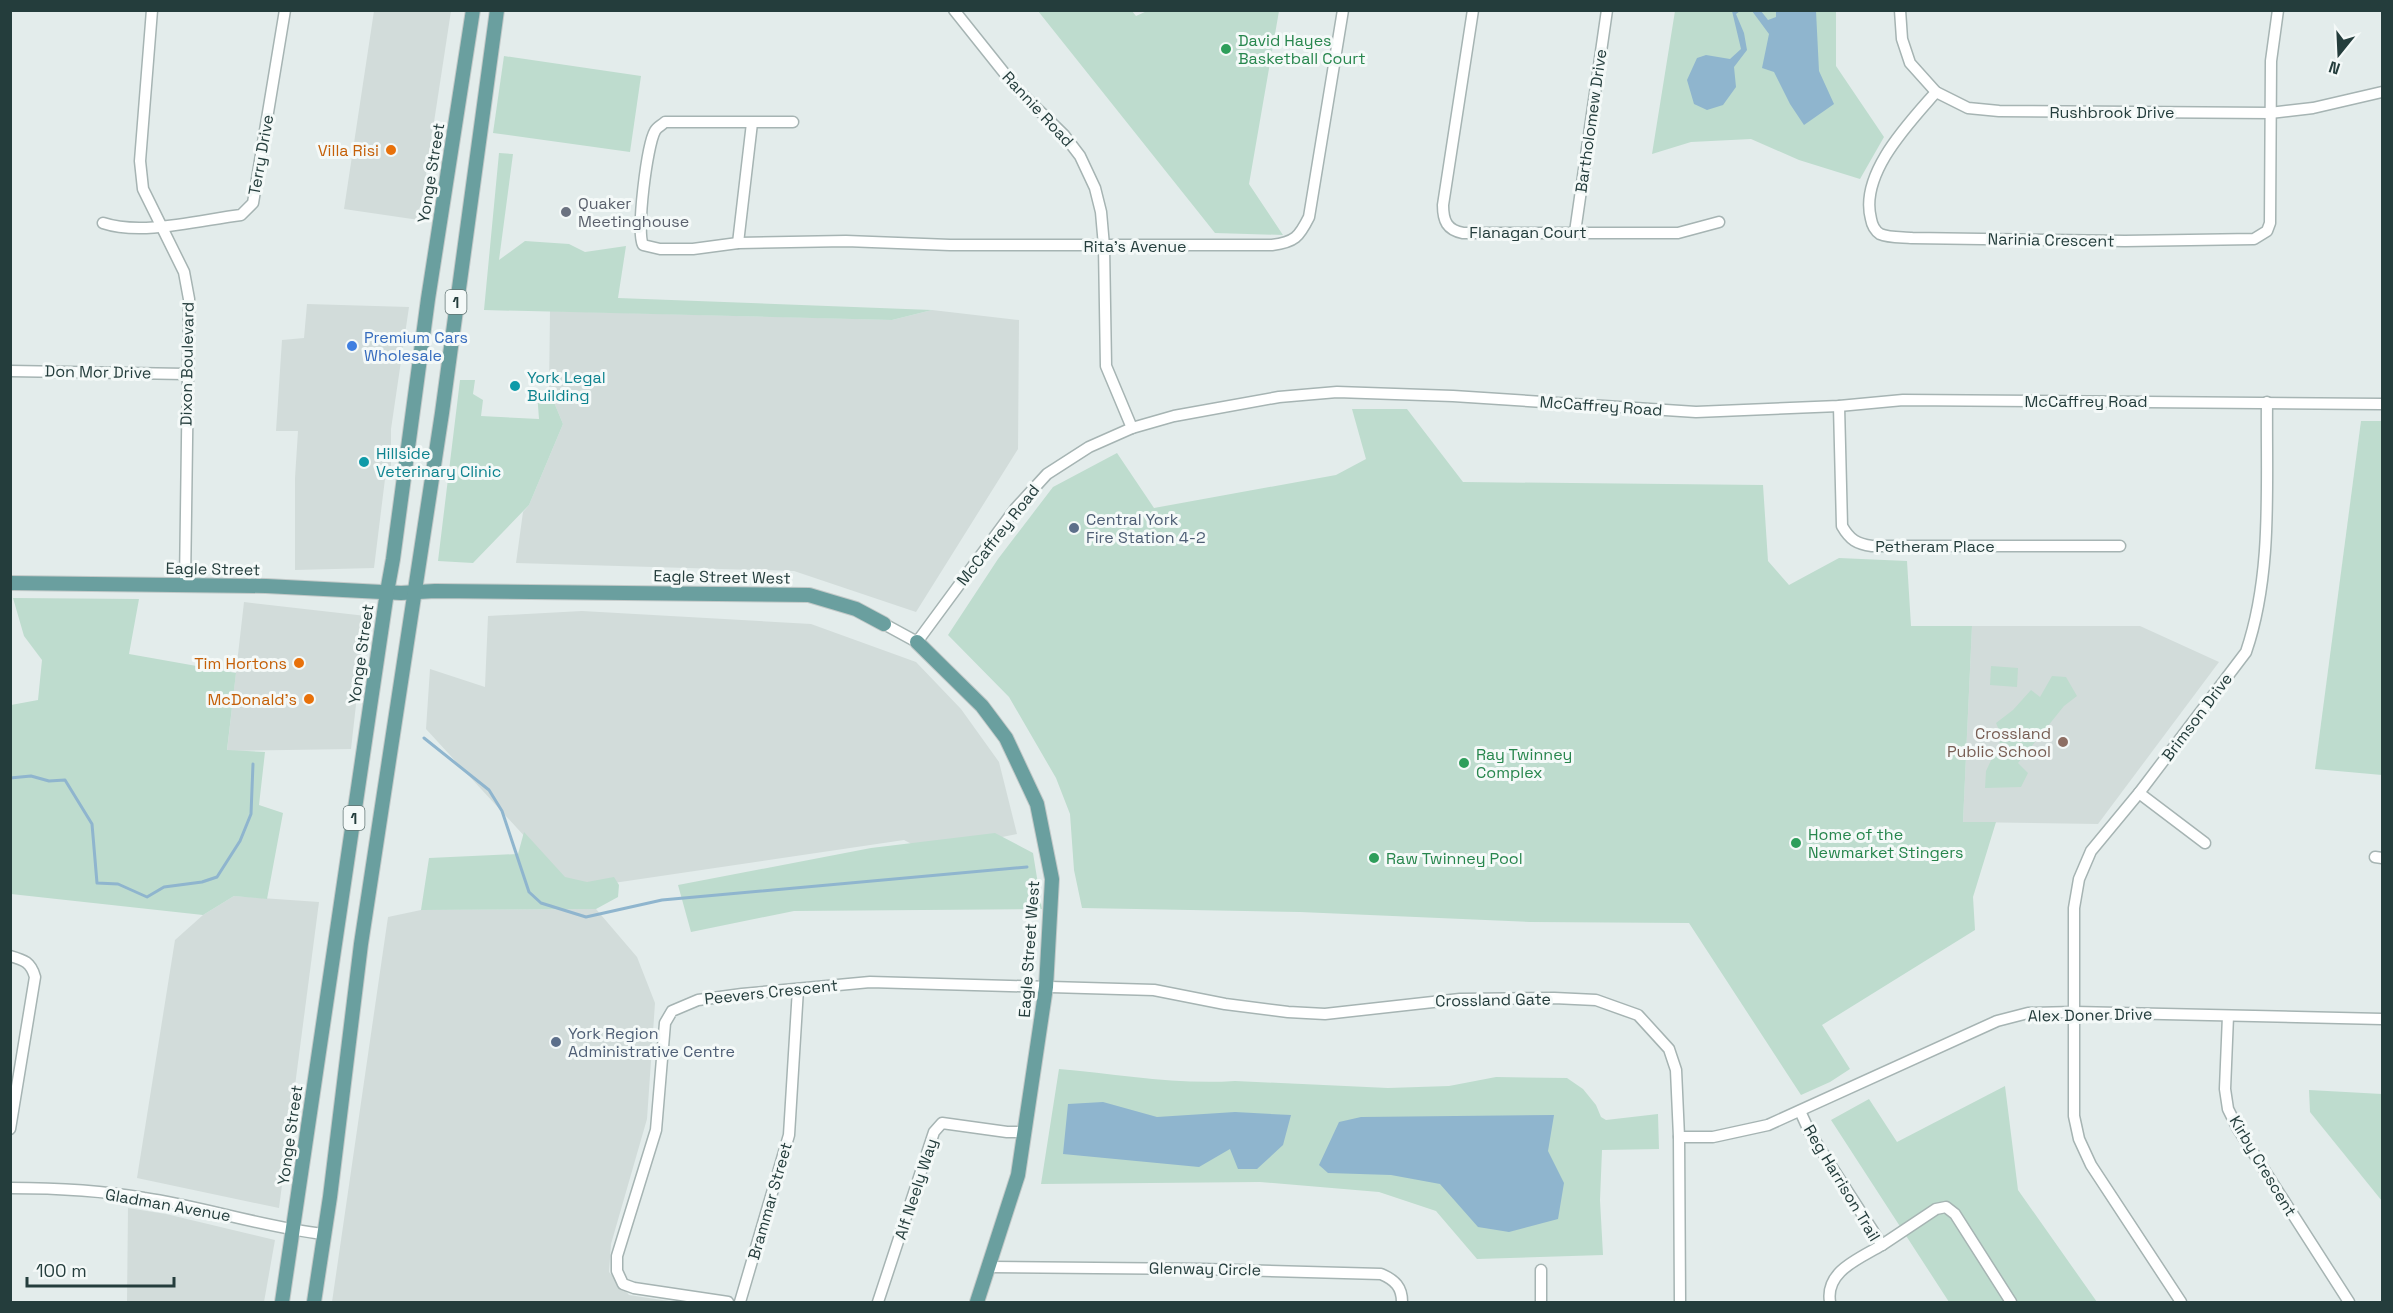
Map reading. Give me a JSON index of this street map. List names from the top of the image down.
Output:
{
  "streets": {
    "main road": [
      "Yonge Street",
      "1",
      "Eagle Street",
      "Eagle Street West"
    ],
    "street": [
      "Rannie Road",
      "Rushbrook Drive",
      "Bartholomew Drive",
      "Terry Drive",
      "Flanagan Court",
      "Narinia Crescent",
      "Rita's Avenue",
      "Dixon Boulevard",
      "Don Mor Drive",
      "McCaffrey Road",
      "Petheram Place",
      "Brimson Drive",
      "Peevers Crescent",
      "Crossland Gate",
      "Alex Doner Drive",
      "Kirby Crescent",
      "Reg Harrison Trail",
      "Alf Neely Way",
      "Brammar Street",
      "Gladman Avenue",
      "Glenway Circle"
    ]
  },
  "crossings": [
    ["Rannie Road", "Rita's Avenue"],
    ["Rannie Road", "McCaffrey Road"],
    ["Rushbrook Drive", "Narinia Crescent"],
    ["Bartholomew Drive", "Flanagan Court"],
    ["Terry Drive", "Dixon Boulevard"],
    ["Yonge Street", "Eagle Street"],
    ["Yonge Street", "Gladman Avenue"],
    ["1", "Eagle Street"],
    ["1", "Eagle Street West"],
    ["1", "Gladman Avenue"],
    ["Dixon Boulevard", "Don Mor Drive"],
    ["Dixon Boulevard", "Eagle Street"],
    ["McCaffrey Road", "Petheram Place"],
    ["McCaffrey Road", "Eagle Street West"],
    ["McCaffrey Road", "Brimson Drive"],
    ["Eagle Street", "Eagle Street West"],
    ["Eagle Street West", "Peevers Crescent"],
    ["Eagle Street West", "Crossland Gate"],
    ["Eagle Street West", "Alf Neely Way"],
    ["Eagle Street West", "Glenway Circle"],
    ["Brimson Drive", "Alex Doner Drive"],
    ["Peevers Crescent", "Crossland Gate"],
    ["Peevers Crescent", "Brammar Street"],
    ["Crossland Gate", "Alex Doner Drive"],
    ["Alex Doner Drive", "Kirby Crescent"],
    ["Alex Doner Drive", "Reg Harrison Trail"]
  ],
  "places": [
    "David Hayes Basketball Court",
    "Villa Risi",
    "Quaker Meetinghouse",
    "Premium Cars Wholesale",
    "York Legal Building",
    "Hillside Veterinary Clinic",
    "Central York Fire Station 4-2",
    "Tim Hortons",
    "McDonald's",
    "Crossland Public School",
    "Ray Twinney Complex",
    "Home of the Newmarket Stingers",
    "Raw Twinney Pool",
    "York Region Administrative Centre"
  ],
  "scale_bar": "100 m",
  "north": "bottom"
}
